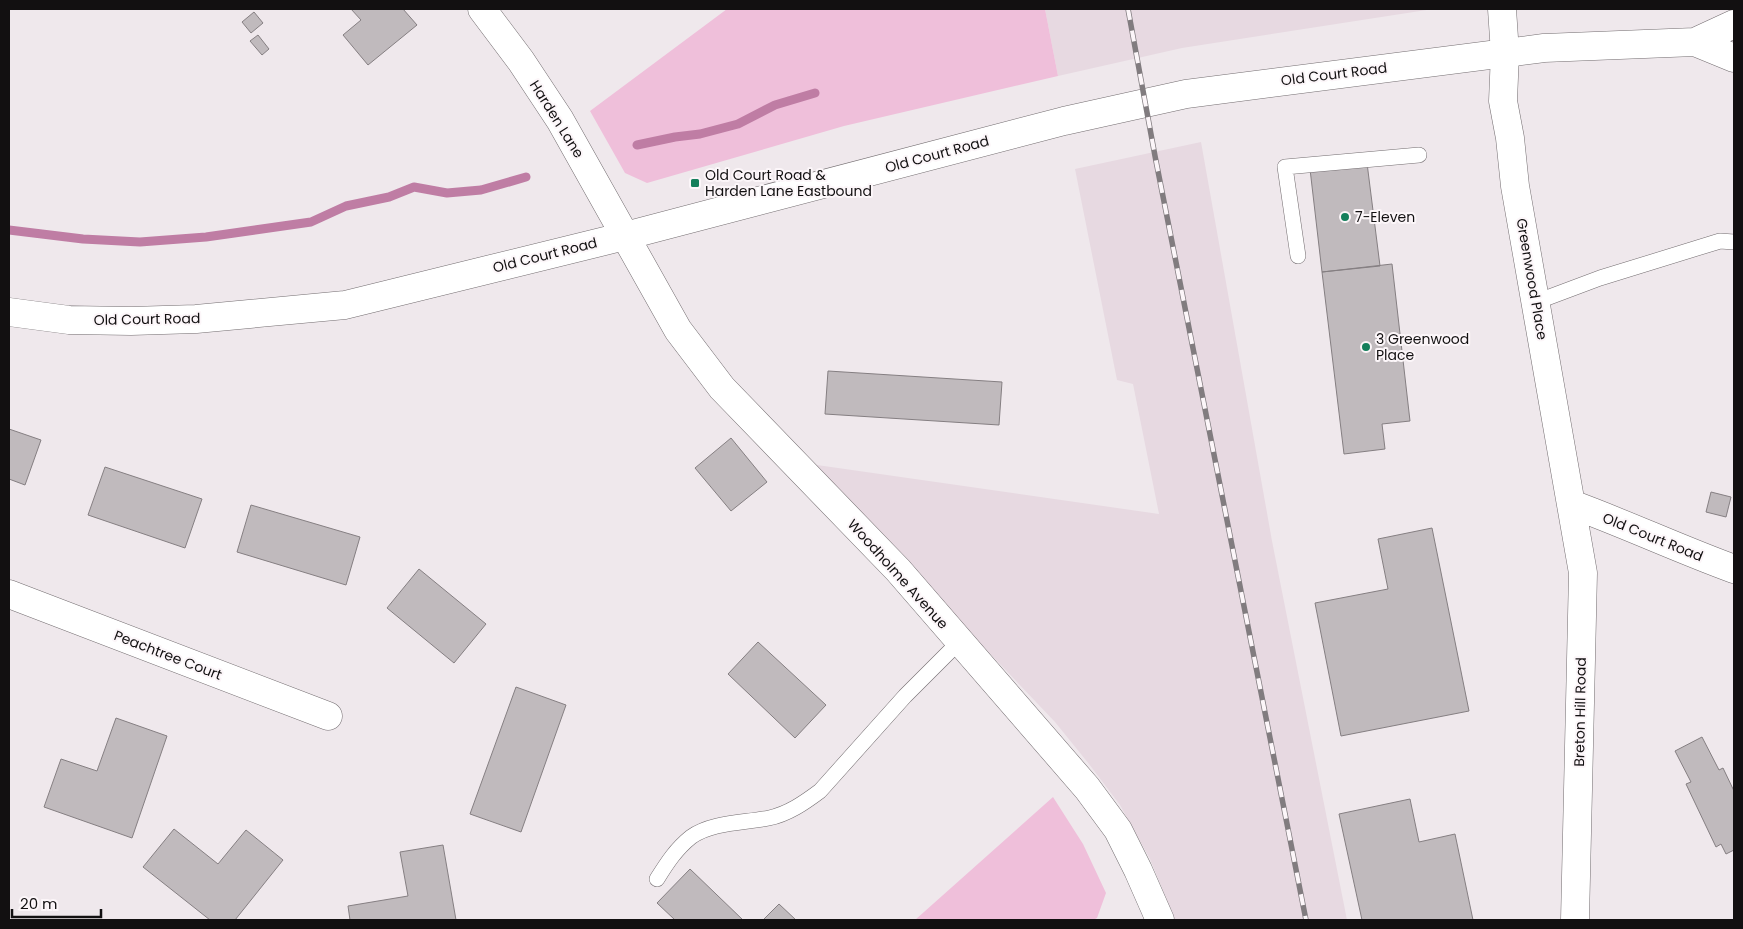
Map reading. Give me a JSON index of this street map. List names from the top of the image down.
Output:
{
  "streets": {
    "street": [
      "Old Court Road",
      "Harden Lane",
      "Greenwood Place",
      "Woodholme Avenue",
      "Peachtree Court",
      "Breton Hill Road"
    ]
  },
  "crossings": [
    ["Old Court Road", "Harden Lane"],
    ["Old Court Road", "Greenwood Place"],
    ["Old Court Road", "Woodholme Avenue"],
    ["Old Court Road", "Breton Hill Road"],
    ["Harden Lane", "Woodholme Avenue"],
    ["Greenwood Place", "Breton Hill Road"]
  ],
  "places": {
    "transit": ["Old Court Road & Harden Lane Eastbound"],
    "other": ["7-Eleven", "3 Greenwood Place"]
  },
  "scale_bar": "20 m"
}
